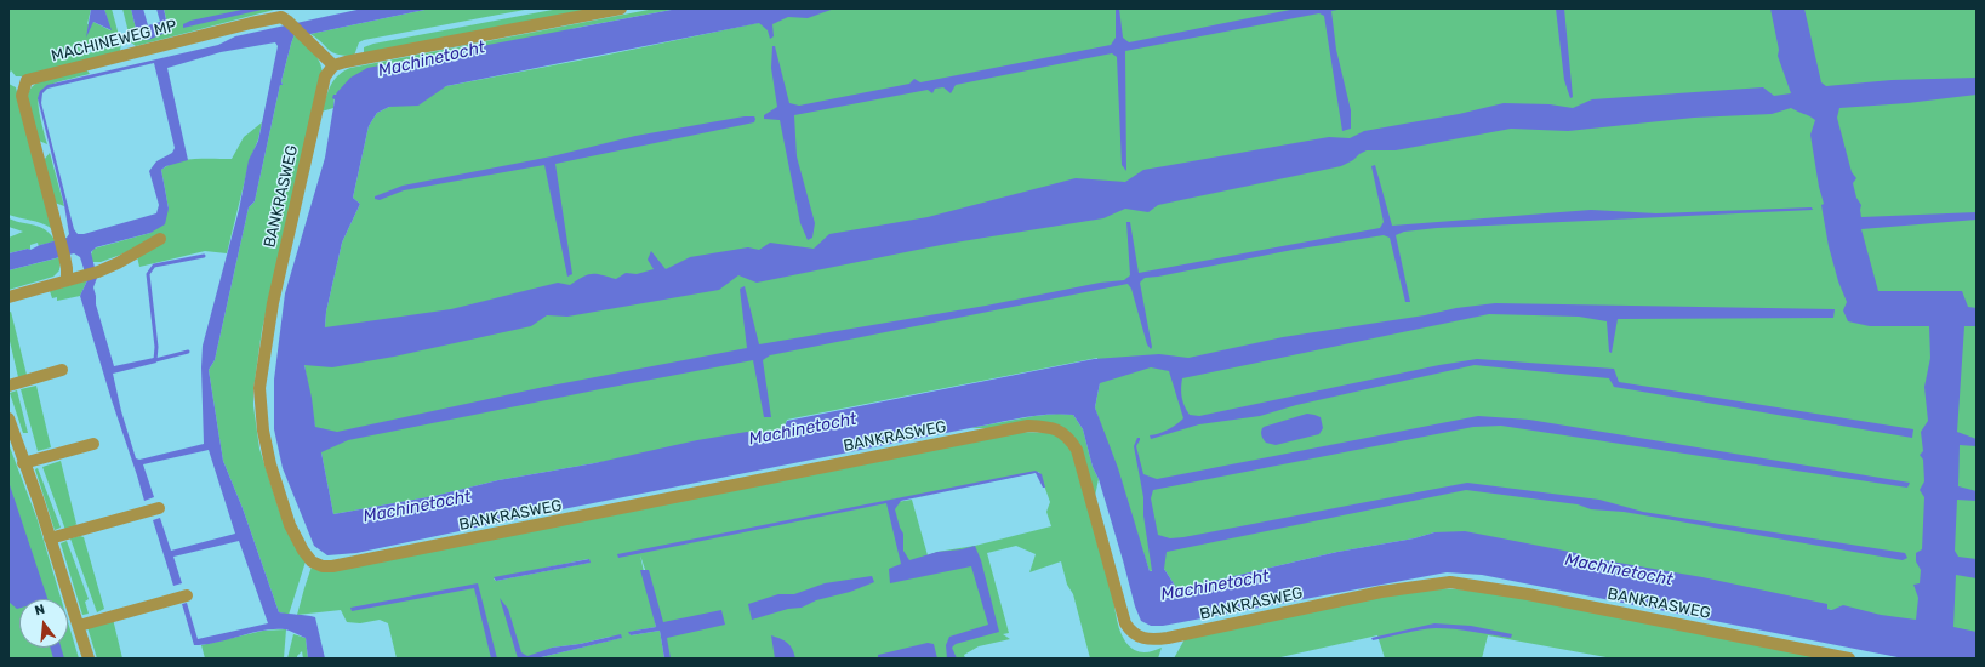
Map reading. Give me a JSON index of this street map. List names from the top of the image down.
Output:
{
  "streets": {
    "street": ["MACHINEWEG MP", "BANKRASWEG"]
  },
  "crossings": [
    ["MACHINEWEG MP", "BANKRASWEG"]
  ],
  "water": ["Machinetocht"],
  "north": "top"
}
